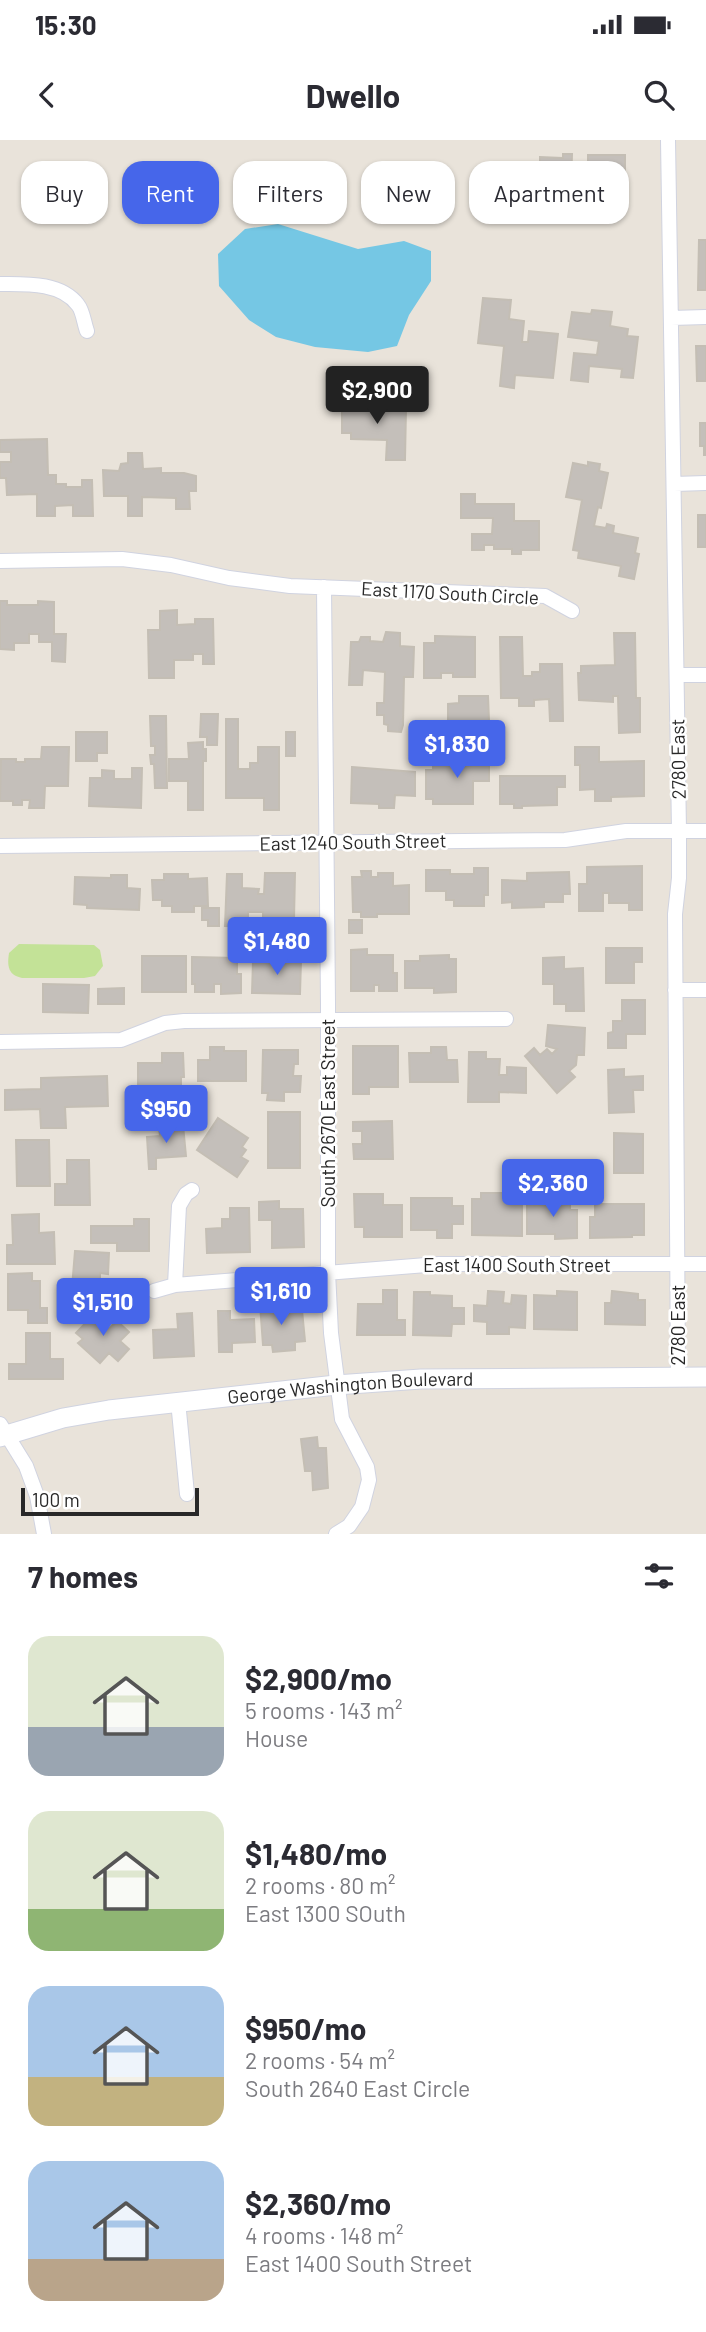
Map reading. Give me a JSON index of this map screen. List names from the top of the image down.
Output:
{
  "streets": {
    "main road": ["George Washington Boulevard"],
    "street": [
      "East 1170 South Circle",
      "2780 East",
      "East 1240 South Street",
      "South 2670 East Street",
      "East 1400 South Street"
    ]
  },
  "crossings": [
    ["East 1170 South Circle", "South 2670 East Street"],
    ["2780 East", "East 1240 South Street"],
    ["2780 East", "East 1400 South Street"],
    ["2780 East", "George Washington Boulevard"],
    ["East 1240 South Street", "South 2670 East Street"],
    ["South 2670 East Street", "East 1400 South Street"],
    ["South 2670 East Street", "George Washington Boulevard"]
  ],
  "scale_bar": "100 m",
  "page": {
    "status": "15:30",
    "header": "Dwello",
    "chip": [
      "Buy",
      "Rent",
      "Filters",
      "New",
      "Apartment"
    ],
    "price": [
      "$2,900",
      "$1,830",
      "$1,480",
      "$950",
      "$2,360",
      "$1,610",
      "$1,510"
    ],
    "scale": "100 m",
    "heading": "7 homes",
    "list": [
      {
        "name": "$2,900/mo",
        "note": "5 rooms · 143 m² · House"
      },
      {
        "name": "$1,480/mo",
        "note": "2 rooms · 80 m² · East 1300 SOuth"
      },
      {
        "name": "$950/mo",
        "note": "2 rooms · 54 m² · South 2640 East Circle"
      },
      {
        "name": "$2,360/mo",
        "note": "4 rooms · 148 m² · East 1400 South Street"
      }
    ]
  }
}
